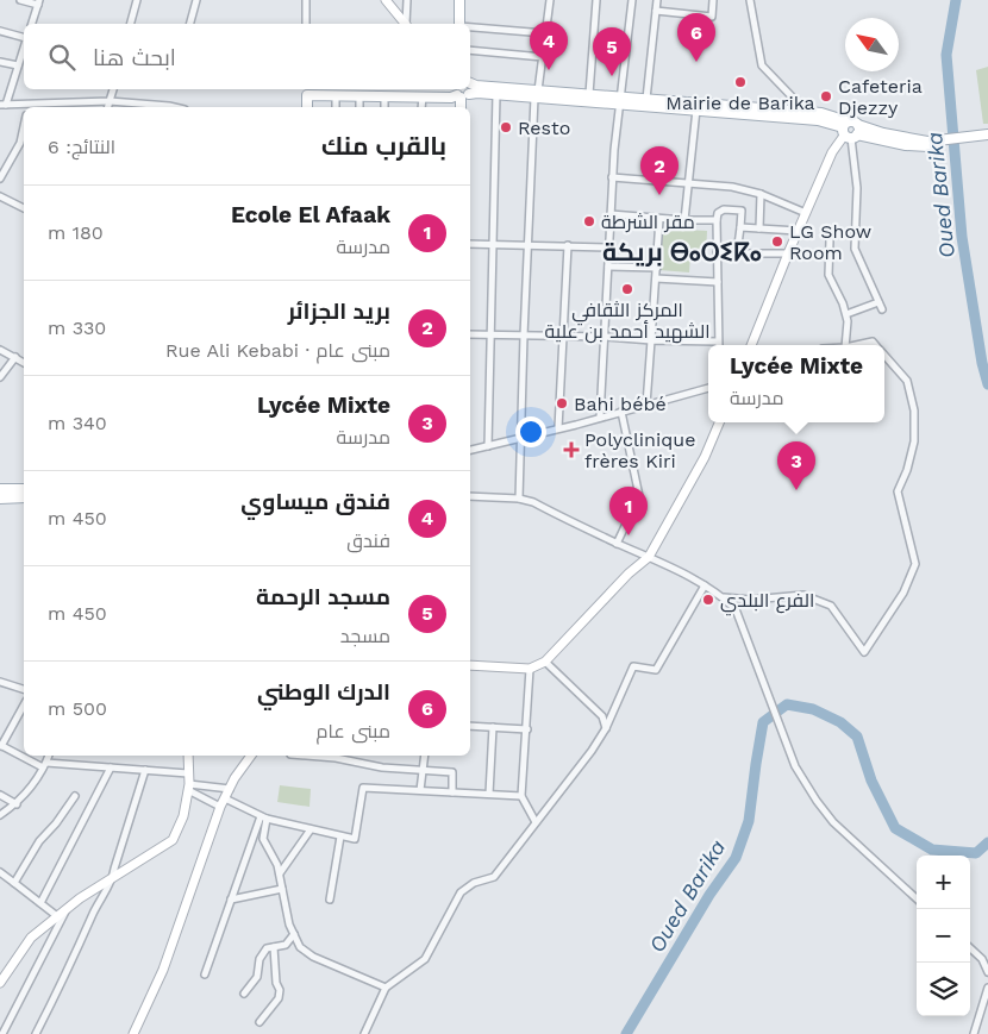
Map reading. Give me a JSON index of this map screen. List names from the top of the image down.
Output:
{
  "districts": ["بريكة ⴱⴰⵔⵉⴽⴰ"],
  "water": ["Oued Barika"],
  "places": {
    "other": [
      "Mairie de Barika",
      "Cafeteria Djezzy",
      "Resto",
      "مقر الشرطة",
      "LG Show Room",
      "المركز الثقافي الشهيد أحمد بن علية",
      "Bahi bébé",
      "الفرع البلدي"
    ],
    "health": ["Polyclinique frères Kiri"]
  },
  "north": "top left",
  "page": {
    "pins": [
      "6",
      "4",
      "5",
      "2",
      "3",
      "1"
    ],
    "search": "ابحث هنا",
    "heading": ["بالقرب منك", "النتائج: 6"],
    "list": [
      {
        "mark": "1",
        "name": "Ecole El Afaak",
        "note": "مدرسة",
        "value": "180 m"
      },
      {
        "mark": "2",
        "name": "بريد الجزائر",
        "note": "مبنى عام · Rue Ali Kebabi",
        "value": "330 m"
      },
      {
        "mark": "3",
        "name": "Lycée Mixte",
        "note": "مدرسة",
        "value": "340 m"
      },
      {
        "mark": "4",
        "name": "فندق ميساوي",
        "note": "فندق",
        "value": "450 m"
      },
      {
        "mark": "5",
        "name": "مسجد الرحمة",
        "note": "مسجد",
        "value": "450 m"
      },
      {
        "mark": "6",
        "name": "الدرك الوطني",
        "note": "مبنى عام",
        "value": "500 m"
      }
    ],
    "popup": ["Lycée Mixte", "مدرسة"],
    "map_buttons": ["+", "−"]
  }
}
